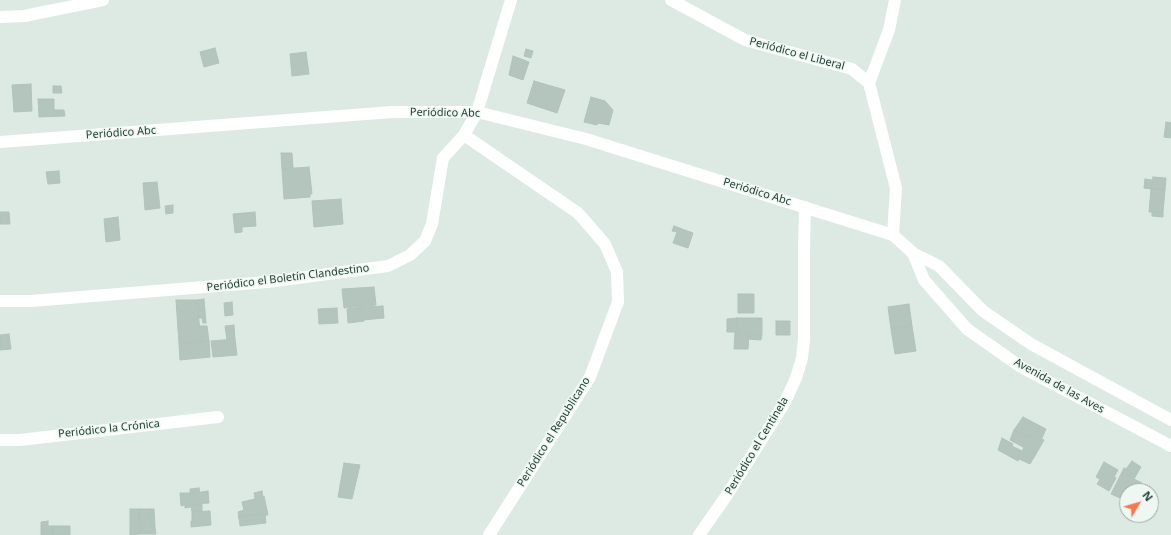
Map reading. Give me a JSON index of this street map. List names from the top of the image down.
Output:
{
  "streets": {
    "street": [
      "Periódico el Liberal",
      "Periódico Abc",
      "Periódico el Boletín Clandestino",
      "Avenida de las Aves",
      "Periódico la Crónica",
      "Periódico el Republicano",
      "Periódico el Centinela"
    ]
  },
  "crossings": [
    ["Periódico Abc", "Periódico el Boletín Clandestino"],
    ["Periódico Abc", "Avenida de las Aves"],
    ["Periódico Abc", "Periódico el Centinela"],
    ["Periódico el Boletín Clandestino", "Periódico el Republicano"]
  ],
  "north": "top right"
}
